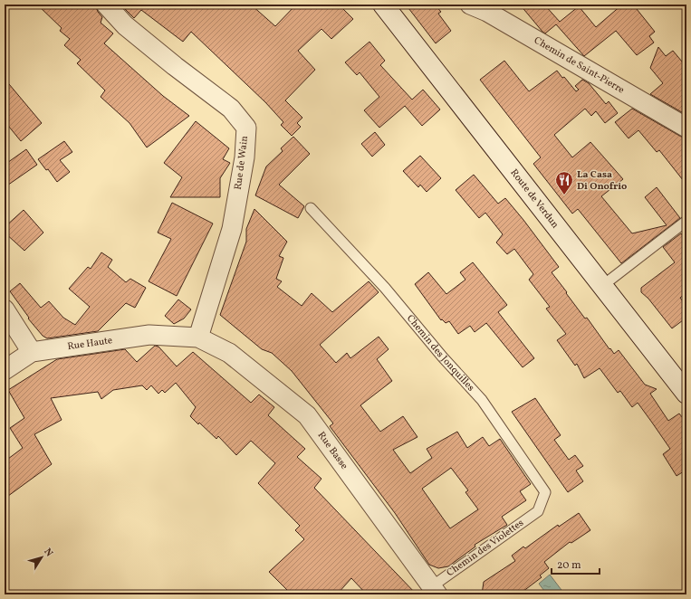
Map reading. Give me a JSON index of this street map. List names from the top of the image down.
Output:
{
  "streets": {
    "main road": ["Route de Verdun"],
    "street": [
      "Chemin de Saint-Pierre",
      "Rue de Wain",
      "Rue Haute",
      "Rue Basse"
    ],
    "lane": ["Chemin des Jonquilles", "Chemin des Violettes"]
  },
  "crossings": [
    ["Rue de Wain", "Rue Haute"],
    ["Rue de Wain", "Rue Basse"],
    ["Rue Haute", "Rue Basse"],
    ["Chemin des Jonquilles", "Chemin des Violettes"],
    ["Rue Basse", "Chemin des Violettes"]
  ],
  "places": {
    "restaurant": ["La Casa Di Onofrio"]
  },
  "scale_bar": "20 m",
  "north": "top right"
}
